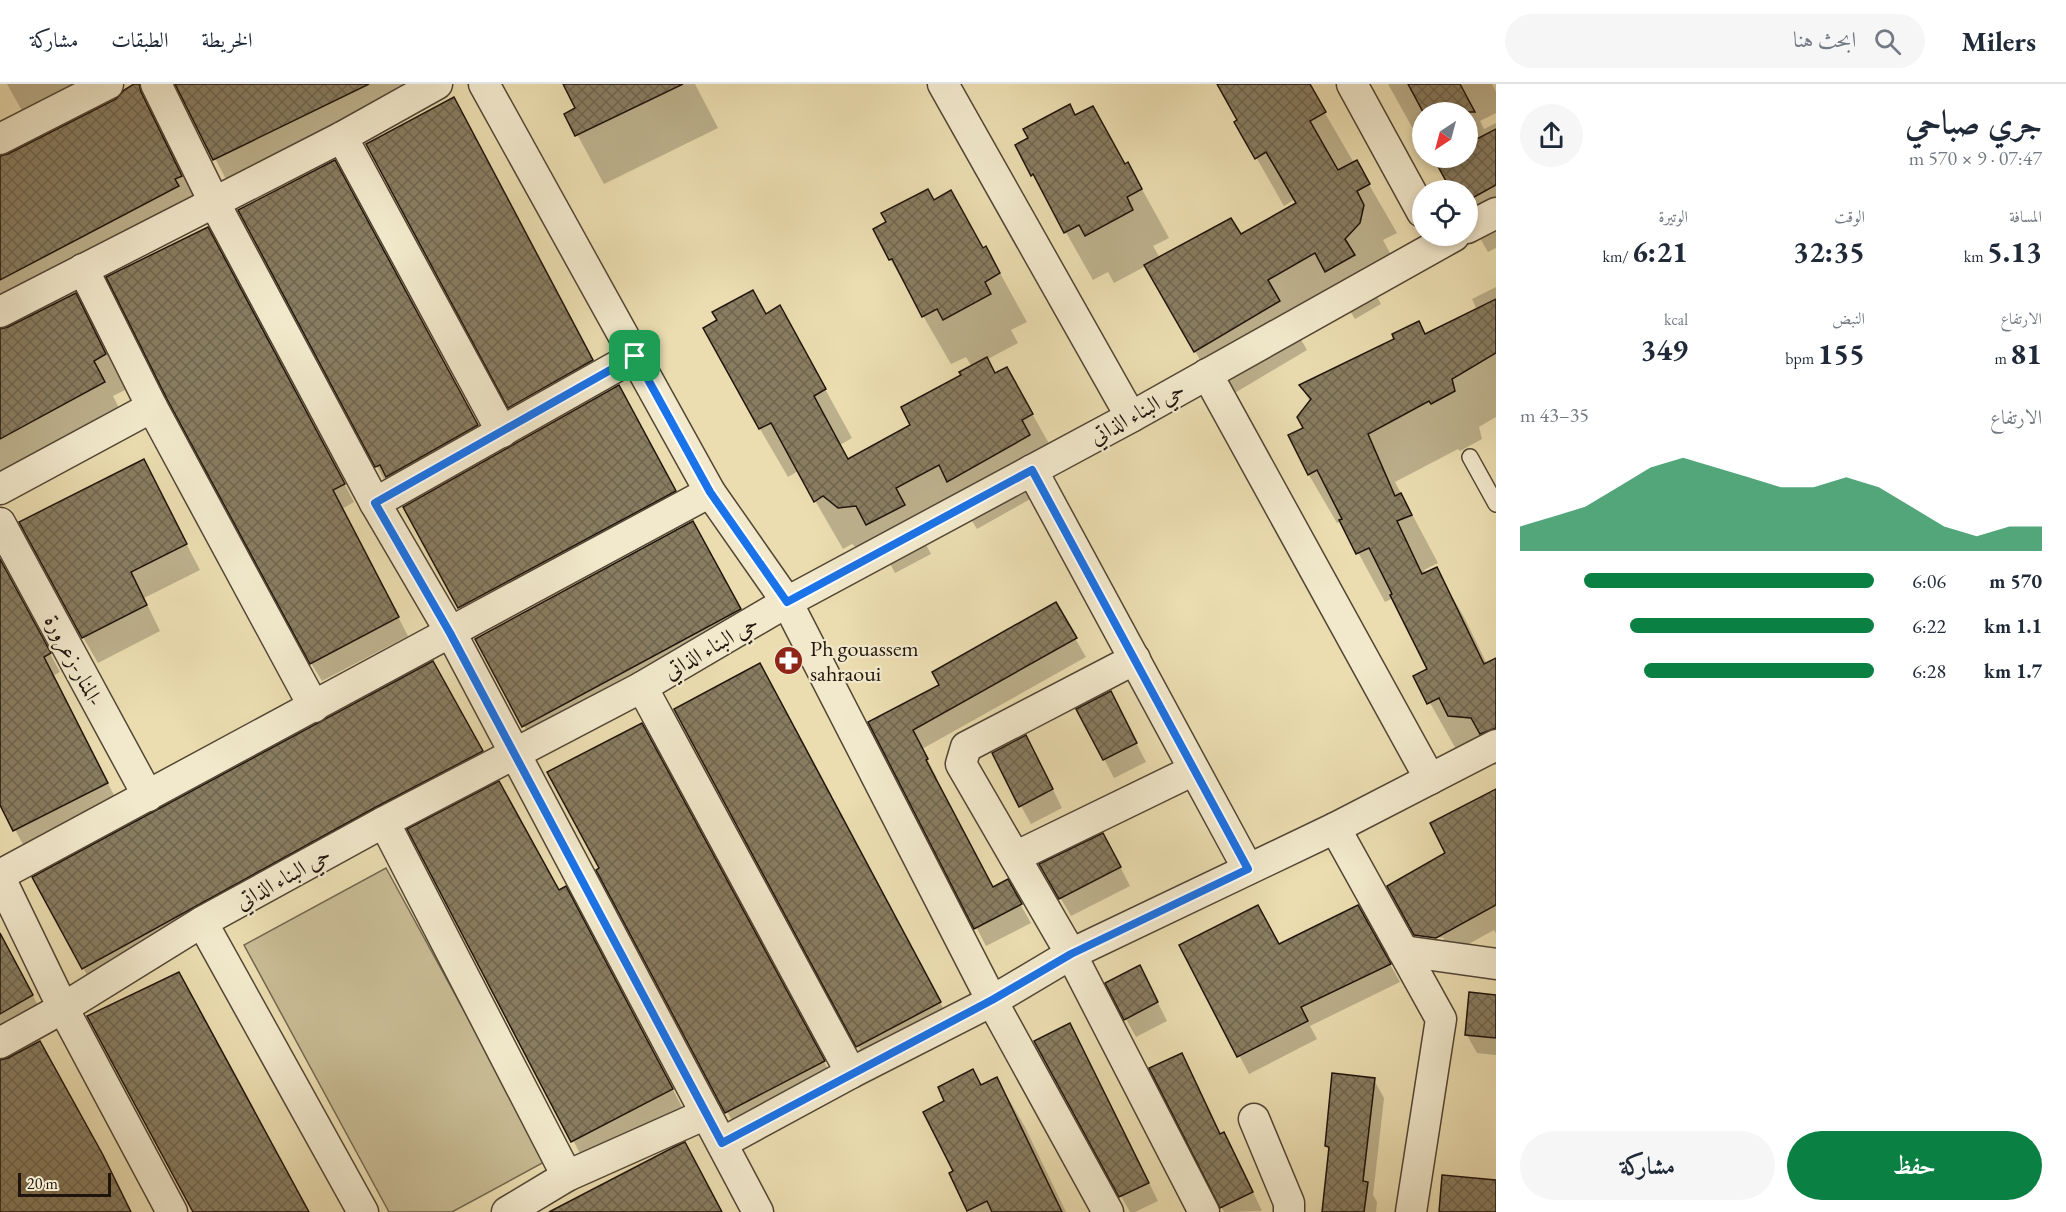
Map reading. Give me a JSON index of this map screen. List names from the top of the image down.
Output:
{
  "streets": {
    "street": ["حي البناء الذاتي", "المنار-زعرورة-"]
  },
  "places": {
    "pharmacy": ["Ph gouassem sahraoui"]
  },
  "scale_bar": "20 m",
  "north": "bottom left",
  "page": {
    "header": "Milers",
    "search": "ابحث هنا",
    "nav": ["الخريطة", "الطبقات", "مشاركة"],
    "heading": ["جري صباحي", "07:47 · 9 × 570 m"],
    "stats": [
      ["المسافة", "5.13 km"],
      ["الوقت", "32:35"],
      ["الوتيرة", "6:21 /km"],
      ["الارتفاع", "81 m"],
      ["النبض", "155 bpm"],
      ["kcal", "349"]
    ],
    "chart": ["الارتفاع", "35–43 m"],
    "list": [
      {
        "name": "570 m",
        "note": "6:06"
      },
      {
        "name": "1.1 km",
        "note": "6:22"
      },
      {
        "name": "1.7 km",
        "note": "6:28"
      }
    ],
    "buttons": ["حفظ", "مشاركة"],
    "scale": "20 m"
  }
}
